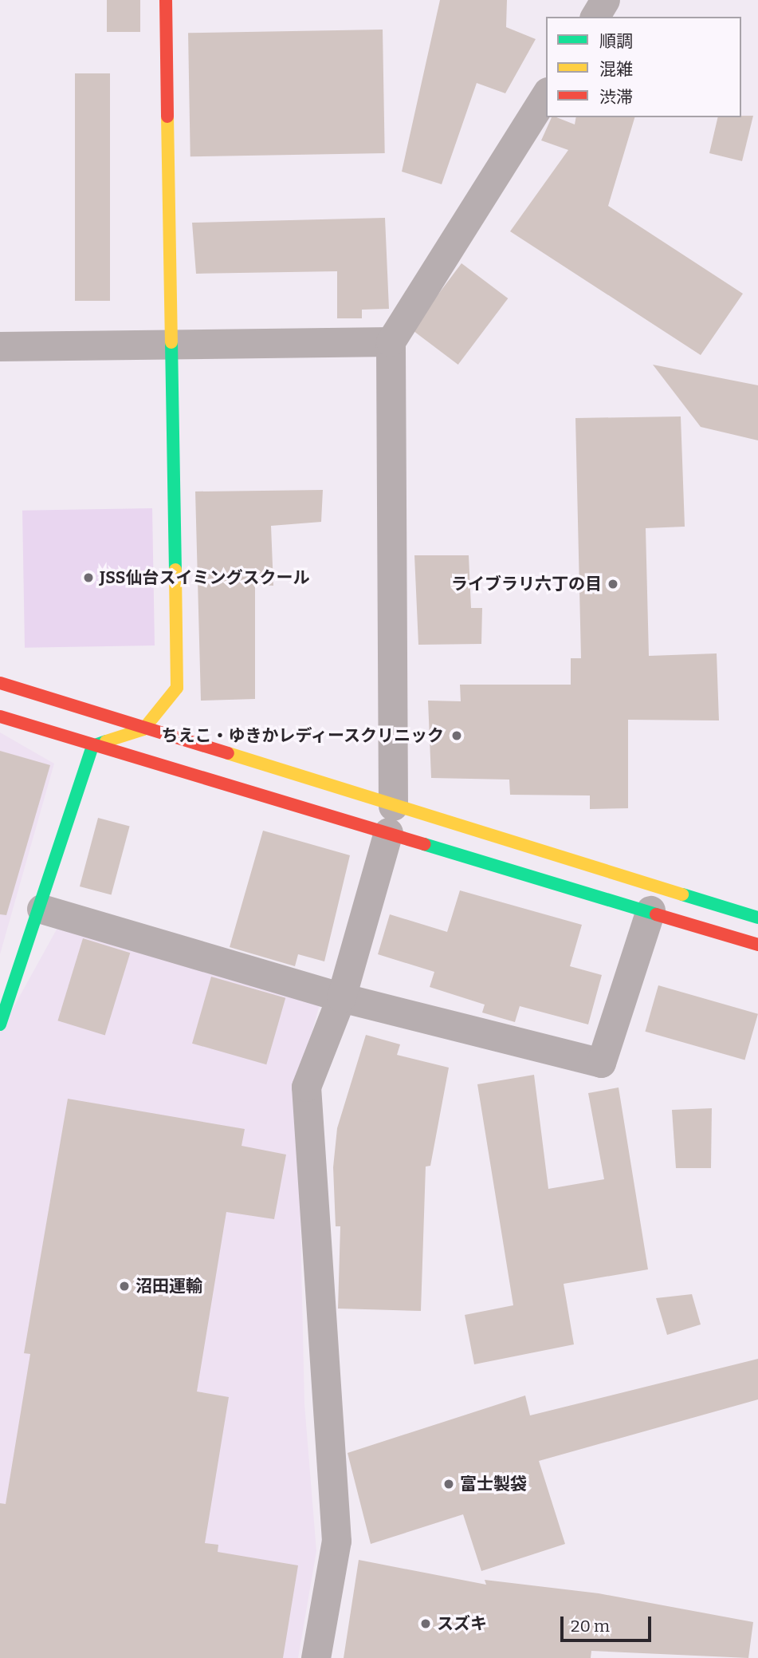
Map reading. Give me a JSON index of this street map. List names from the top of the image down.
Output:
{
  "places": [
    "JSS仙台スイミングスクール",
    "ライブラリ六丁の目",
    "ちえこ・ゆきかレディースクリニック",
    "沼田運輸",
    "富士製袋",
    "スズキ"
  ],
  "legend": ["順調", "混雑", "渋滞"],
  "scale_bar": "20 m"
}
